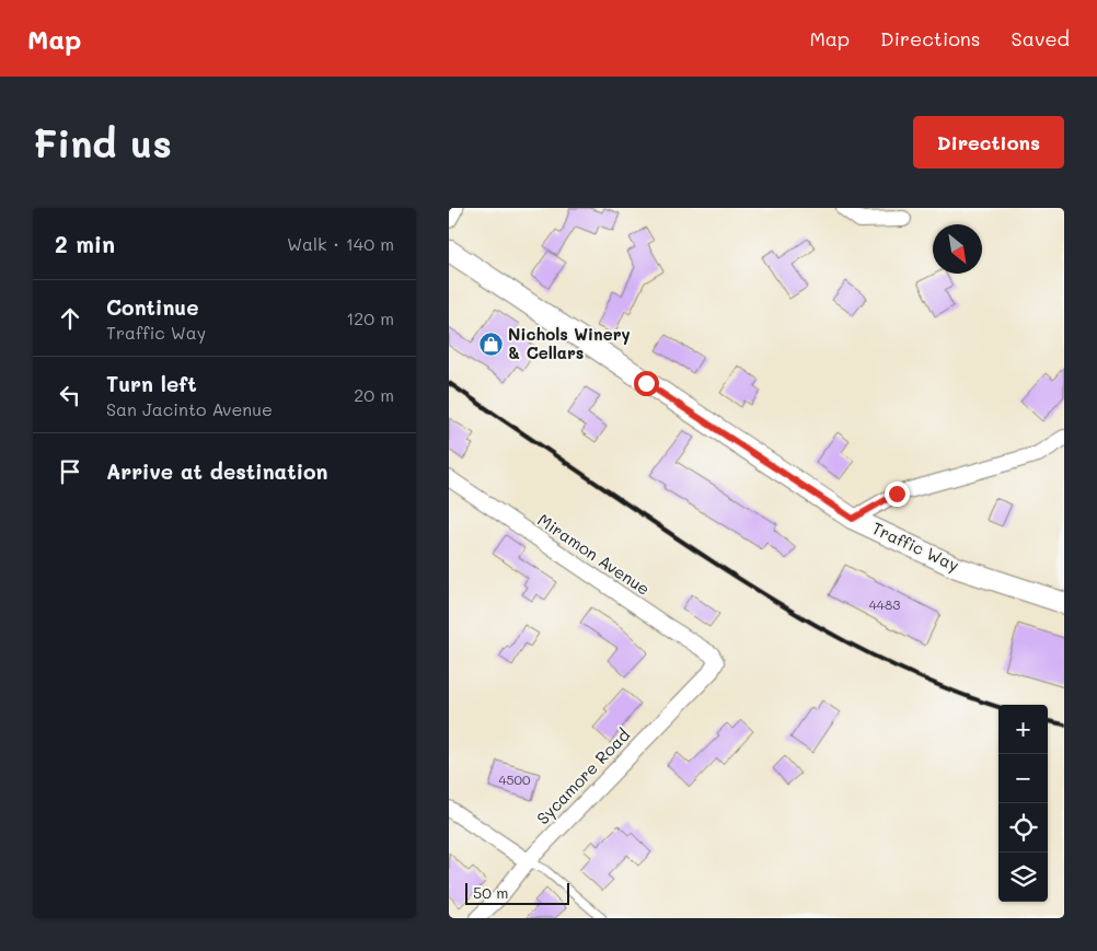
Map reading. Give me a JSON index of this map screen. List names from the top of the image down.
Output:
{
  "streets": {
    "street": ["Traffic Way", "Miramon Avenue", "Sycamore Road"]
  },
  "crossings": [
    ["Miramon Avenue", "Sycamore Road"]
  ],
  "places": {
    "shop": ["Nichols Winery & Cellars"]
  },
  "house_numbers": ["4483", "4500"],
  "scale_bar": "50 m",
  "north": "bottom right",
  "page": {
    "header": "Map",
    "nav": ["Map", "Directions", "Saved"],
    "buttons": "Directions",
    "title": "Find us",
    "heading": ["2 min", "Walk · 140 m"],
    "list": [
      ["Continue", "Traffic Way", "120 m"],
      ["Turn left", "San Jacinto Avenue", "20 m"],
      "Arrive at destination"
    ],
    "map_buttons": ["+", "−"],
    "scale": "50 m"
  }
}
